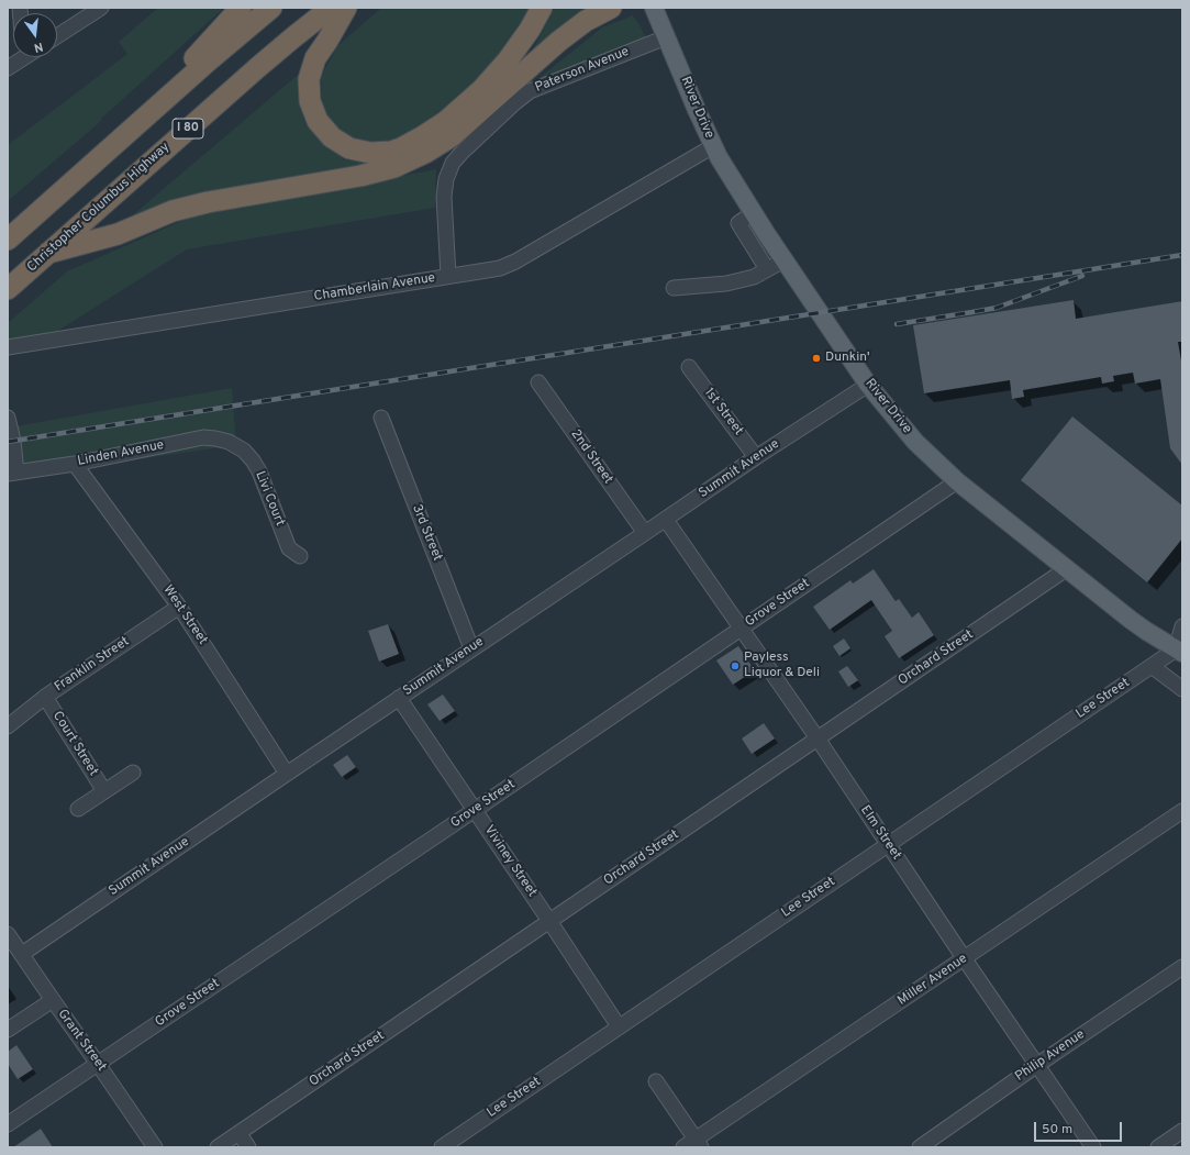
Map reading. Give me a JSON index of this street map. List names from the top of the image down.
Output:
{
  "streets": {
    "highway": ["I 80", "Christopher Columbus Highway"],
    "main road": ["River Drive"],
    "street": [
      "Paterson Avenue",
      "Chamberlain Avenue",
      "1st Street",
      "Linden Avenue",
      "2nd Street",
      "Summit Avenue",
      "Livi Court",
      "3rd Street",
      "Grove Street",
      "West Street",
      "Orchard Street",
      "Franklin Street",
      "Lee Street",
      "Court Street",
      "Elm Street",
      "Viviney Street",
      "Miller Avenue",
      "Grant Street",
      "Philip Avenue"
    ]
  },
  "crossings": [
    ["Paterson Avenue", "River Drive"],
    ["Paterson Avenue", "Chamberlain Avenue"],
    ["River Drive", "Chamberlain Avenue"],
    ["River Drive", "Summit Avenue"],
    ["River Drive", "Grove Street"],
    ["River Drive", "Orchard Street"],
    ["River Drive", "Lee Street"],
    ["1st Street", "Summit Avenue"],
    ["Linden Avenue", "Livi Court"],
    ["Linden Avenue", "West Street"],
    ["2nd Street", "Summit Avenue"],
    ["Summit Avenue", "3rd Street"],
    ["Summit Avenue", "West Street"],
    ["Summit Avenue", "Elm Street"],
    ["Summit Avenue", "Viviney Street"],
    ["Summit Avenue", "Grant Street"],
    ["Grove Street", "Elm Street"],
    ["Grove Street", "Viviney Street"],
    ["Grove Street", "Grant Street"],
    ["West Street", "Franklin Street"],
    ["Orchard Street", "Elm Street"],
    ["Orchard Street", "Viviney Street"],
    ["Franklin Street", "Court Street"],
    ["Lee Street", "Elm Street"],
    ["Lee Street", "Viviney Street"],
    ["Elm Street", "Miller Avenue"],
    ["Elm Street", "Philip Avenue"]
  ],
  "places": ["Dunkin'", "Payless Liquor & Deli"],
  "scale_bar": "50 m",
  "north": "bottom"
}
